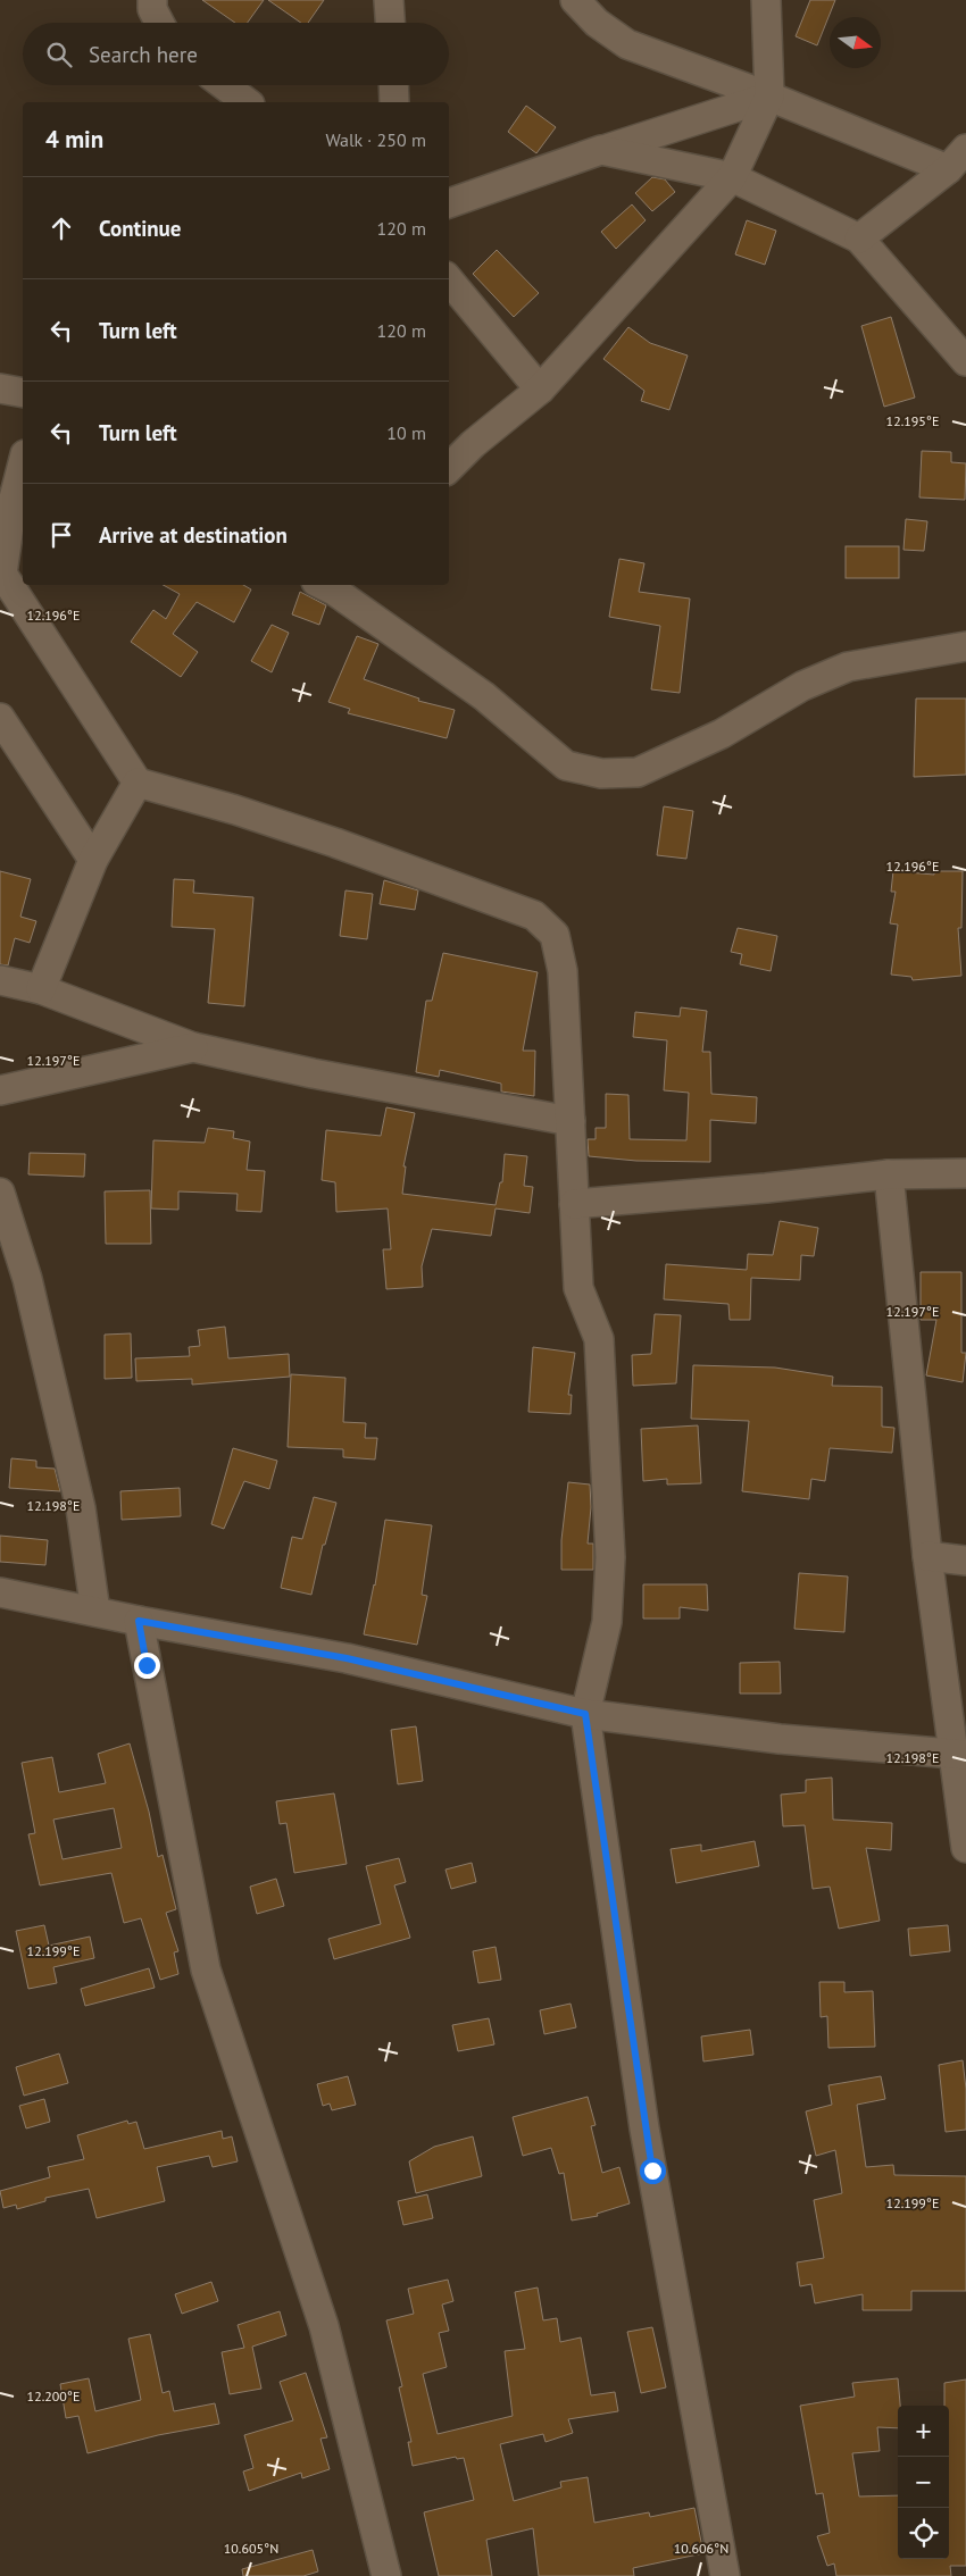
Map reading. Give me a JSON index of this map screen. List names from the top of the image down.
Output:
{
  "north": "right",
  "page": {
    "search": "Search here",
    "heading": ["4 min", "Walk · 250 m"],
    "list": [
      ["Continue", "120 m"],
      ["Turn left", "120 m"],
      ["Turn left", "10 m"],
      "Arrive at destination"
    ],
    "map_buttons": ["+", "−"]
  },
  "coordinates": [
    "12.195°E",
    "12.196°E",
    "12.197°E",
    "12.198°E",
    "12.199°E",
    "12.200°E",
    "10.605°N",
    "10.606°N"
  ]
}
